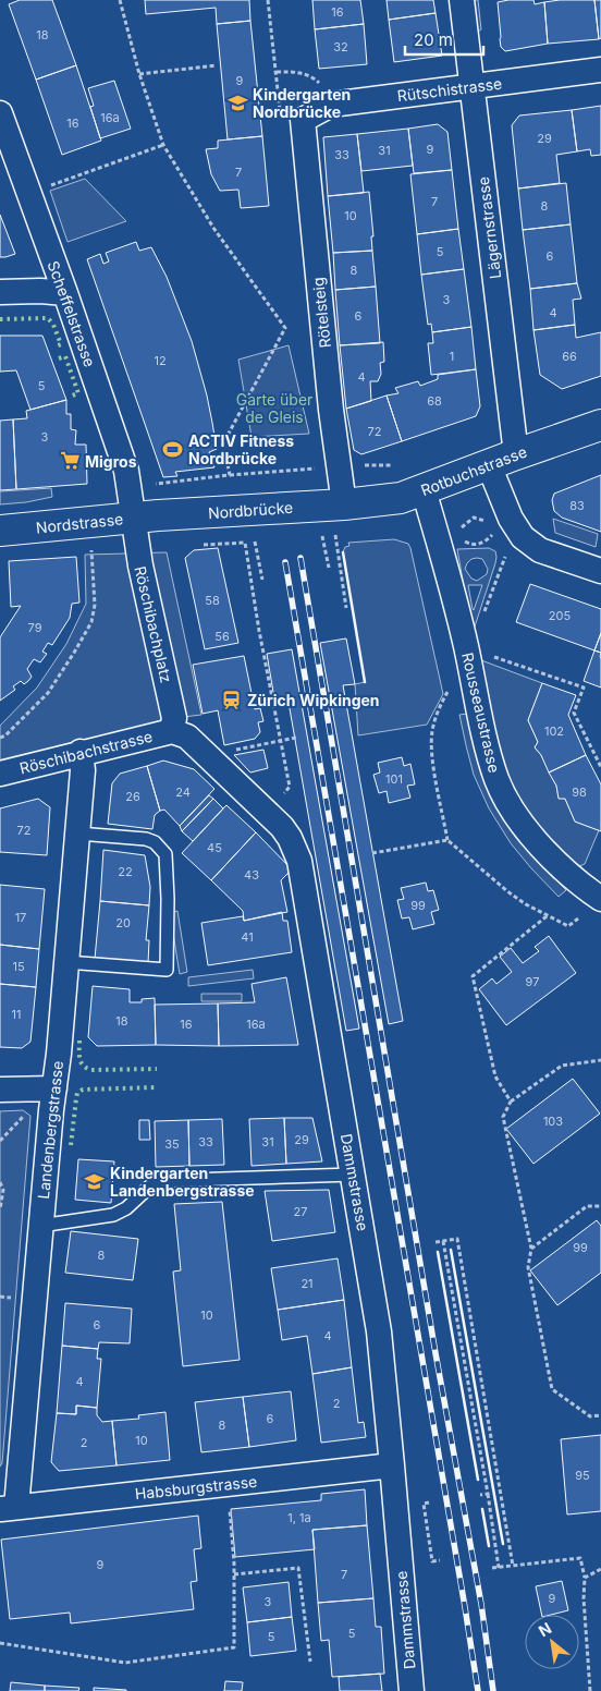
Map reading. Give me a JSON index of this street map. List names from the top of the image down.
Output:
{
  "streets": {
    "street": [
      "Rütschistrasse",
      "Lägernstrasse",
      "Rötelsteig",
      "Scheffelstrasse",
      "Rotbuchstrasse",
      "Nordbrücke",
      "Nordstrasse",
      "Röschibachplatz",
      "Rousseaustrasse",
      "Röschibachstrasse",
      "Landenbergstrasse",
      "Dammstrasse",
      "Habsburgstrasse"
    ]
  },
  "crossings": [
    ["Rütschistrasse", "Lägernstrasse"],
    ["Rütschistrasse", "Rötelsteig"],
    ["Lägernstrasse", "Rotbuchstrasse"],
    ["Rötelsteig", "Rotbuchstrasse"],
    ["Rötelsteig", "Nordbrücke"],
    ["Scheffelstrasse", "Nordbrücke"],
    ["Scheffelstrasse", "Nordstrasse"],
    ["Scheffelstrasse", "Röschibachplatz"],
    ["Rotbuchstrasse", "Nordbrücke"],
    ["Rotbuchstrasse", "Rousseaustrasse"],
    ["Nordbrücke", "Nordstrasse"],
    ["Nordbrücke", "Röschibachplatz"],
    ["Nordstrasse", "Röschibachplatz"],
    ["Röschibachplatz", "Röschibachstrasse"],
    ["Röschibachplatz", "Dammstrasse"],
    ["Röschibachstrasse", "Landenbergstrasse"],
    ["Röschibachstrasse", "Dammstrasse"],
    ["Landenbergstrasse", "Habsburgstrasse"],
    ["Dammstrasse", "Habsburgstrasse"]
  ],
  "parks": ["Garte über de Gleis"],
  "places": {
    "school or university": ["Kindergarten Nordbrücke", "Kindergarten Landenbergstrasse"],
    "sports": ["ACTIV Fitness Nordbrücke"],
    "supermarket": ["Migros"],
    "station": ["Zürich Wipkingen"]
  },
  "house_numbers": [
    "16",
    "18",
    "32",
    "9",
    "16a",
    "16",
    "29",
    "9",
    "31",
    "33",
    "7",
    "7",
    "8",
    "10",
    "5",
    "6",
    "8",
    "3",
    "4",
    "6",
    "1",
    "66",
    "12",
    "4",
    "5",
    "68",
    "72",
    "3",
    "83",
    "58",
    "205",
    "79",
    "56",
    "102",
    "101",
    "24",
    "98",
    "26",
    "72",
    "45",
    "22",
    "43",
    "99",
    "17",
    "20",
    "41",
    "15",
    "97",
    "11",
    "18",
    "16",
    "16a",
    "103",
    "29",
    "33",
    "31",
    "35",
    "27",
    "99",
    "8",
    "21",
    "10",
    "6",
    "4",
    "4",
    "2",
    "6",
    "8",
    "10",
    "2",
    "95",
    "1, 1a",
    "9",
    "7",
    "9",
    "3",
    "5",
    "5"
  ],
  "scale_bar": "20 m",
  "north": "top left"
}
